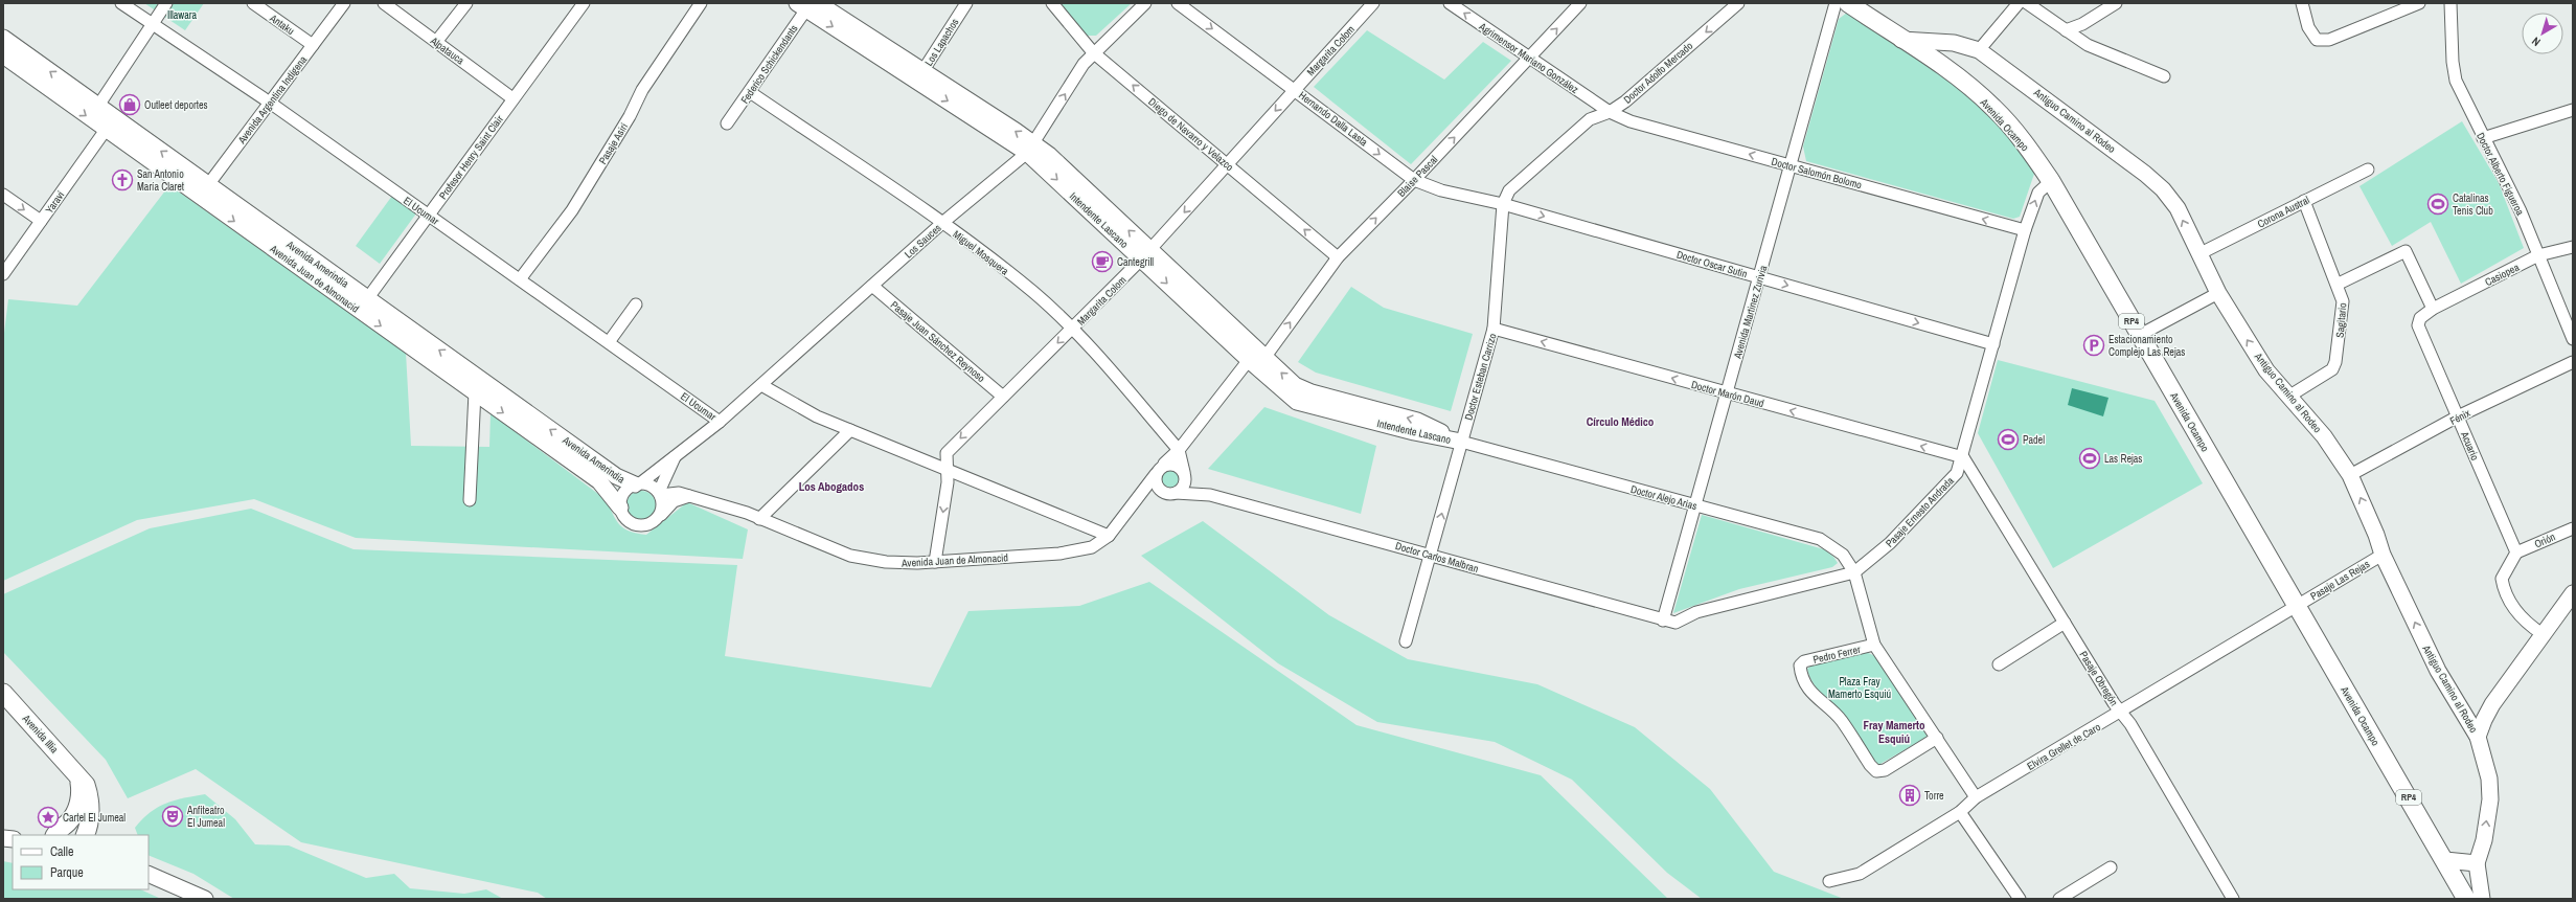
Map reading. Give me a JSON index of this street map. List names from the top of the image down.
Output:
{
  "streets": {
    "main road": ["Avenida Ocampo", "RP4", "Avenida Illia"],
    "street": [
      "Antaku",
      "Los Lapachos",
      "Alpatauca",
      "Margarita Colom",
      "Agrimensor Mariano González",
      "Federico Schickendants",
      "Doctor Adolfo Mercado",
      "Avenida Argentina Indígena",
      "Hernando Dalla Lasta",
      "Antiguo Camino al Rodeo",
      "Diego de Navarro y Velazco",
      "Pasaje Asiri",
      "Profesor Henry Saint Clair",
      "Doctor Salomón Bolomo",
      "Doctor Alberto Figueroa",
      "Blaise Pascal",
      "Yaraví",
      "El Ucumar",
      "Corona Austral",
      "Intendente Lascano",
      "Los Sauces",
      "Miguel Mosquera",
      "Avenida Amerindia",
      "Doctor Oscar Sutin",
      "Casiopea",
      "Avenida Juan de Almonacid",
      "Avenida Martinez Zurivia",
      "Sagitario",
      "Pasaje Juan Sánchez Reynoso",
      "Doctor Esteban Carrizo",
      "Doctor Marón Daud",
      "Fénix",
      "Acuario",
      "Doctor Alejo Arias",
      "Pasaje Ernesto Andrada",
      "Orión",
      "Doctor Carlos Malbran",
      "Pasaje Las Rejas",
      "Pedro Ferrer",
      "Pasaje Obregón",
      "Elvira Grellet de Caro"
    ]
  },
  "crossings": [
    ["Antaku", "Avenida Argentina Indígena"],
    ["Los Lapachos", "Intendente Lascano"],
    ["Alpatauca", "Profesor Henry Saint Clair"],
    ["Margarita Colom", "Hernando Dalla Lasta"],
    ["Margarita Colom", "Diego de Navarro y Velazco"],
    ["Margarita Colom", "Intendente Lascano"],
    ["Margarita Colom", "Miguel Mosquera"],
    ["Margarita Colom", "Avenida Juan de Almonacid"],
    ["Margarita Colom", "Pasaje Juan Sánchez Reynoso"],
    ["Agrimensor Mariano González", "Doctor Adolfo Mercado"],
    ["Agrimensor Mariano González", "Doctor Salomón Bolomo"],
    ["Agrimensor Mariano González", "Blaise Pascal"],
    ["Federico Schickendants", "Intendente Lascano"],
    ["Federico Schickendants", "Miguel Mosquera"],
    ["Doctor Adolfo Mercado", "Hernando Dalla Lasta"],
    ["Doctor Adolfo Mercado", "Doctor Salomón Bolomo"],
    ["Doctor Adolfo Mercado", "Doctor Oscar Sutin"],
    ["Doctor Adolfo Mercado", "Doctor Esteban Carrizo"],
    ["Avenida Argentina Indígena", "El Ucumar"],
    ["Avenida Argentina Indígena", "Avenida Amerindia"],
    ["Hernando Dalla Lasta", "Blaise Pascal"],
    ["Hernando Dalla Lasta", "Doctor Oscar Sutin"],
    ["Hernando Dalla Lasta", "Doctor Esteban Carrizo"],
    ["Antiguo Camino al Rodeo", "Avenida Ocampo"],
    ["Antiguo Camino al Rodeo", "Corona Austral"],
    ["Antiguo Camino al Rodeo", "Sagitario"],
    ["Antiguo Camino al Rodeo", "Fénix"],
    ["Antiguo Camino al Rodeo", "Pasaje Las Rejas"],
    ["Avenida Ocampo", "Pasaje Ernesto Andrada"],
    ["Avenida Ocampo", "Pasaje Las Rejas"],
    ["Avenida Ocampo", "Elvira Grellet de Caro"],
    ["Diego de Navarro y Velazco", "Blaise Pascal"],
    ["Diego de Navarro y Velazco", "Los Sauces"],
    ["Pasaje Asiri", "El Ucumar"],
    ["Profesor Henry Saint Clair", "El Ucumar"],
    ["Profesor Henry Saint Clair", "Avenida Amerindia"],
    ["Profesor Henry Saint Clair", "Avenida Juan de Almonacid"],
    ["Doctor Salomón Bolomo", "Avenida Martinez Zurivia"],
    ["Doctor Salomón Bolomo", "Pasaje Ernesto Andrada"],
    ["Doctor Alberto Figueroa", "Casiopea"],
    ["Blaise Pascal", "Intendente Lascano"],
    ["Yaraví", "Avenida Amerindia"],
    ["El Ucumar", "Los Sauces"],
    ["Corona Austral", "Sagitario"],
    ["Intendente Lascano", "Los Sauces"],
    ["Intendente Lascano", "Doctor Esteban Carrizo"],
    ["Intendente Lascano", "Doctor Alejo Arias"],
    ["Los Sauces", "Miguel Mosquera"],
    ["Los Sauces", "Avenida Amerindia"],
    ["Los Sauces", "Avenida Juan de Almonacid"],
    ["Los Sauces", "Pasaje Juan Sánchez Reynoso"],
    ["Avenida Amerindia", "Avenida Juan de Almonacid"],
    ["Doctor Oscar Sutin", "Avenida Martinez Zurivia"],
    ["Doctor Oscar Sutin", "Doctor Esteban Carrizo"],
    ["Doctor Oscar Sutin", "Pasaje Ernesto Andrada"],
    ["Casiopea", "Acuario"],
    ["Avenida Juan de Almonacid", "Doctor Carlos Malbran"],
    ["Avenida Martinez Zurivia", "Doctor Marón Daud"],
    ["Avenida Martinez Zurivia", "Doctor Alejo Arias"],
    ["Avenida Martinez Zurivia", "Pasaje Ernesto Andrada"],
    ["Avenida Martinez Zurivia", "Doctor Carlos Malbran"],
    ["Doctor Esteban Carrizo", "Doctor Marón Daud"],
    ["Doctor Esteban Carrizo", "Doctor Alejo Arias"],
    ["Doctor Esteban Carrizo", "Doctor Carlos Malbran"],
    ["Doctor Marón Daud", "Pasaje Ernesto Andrada"],
    ["Doctor Marón Daud", "Pasaje Obregón"],
    ["Fénix", "Acuario"],
    ["Acuario", "Orión"],
    ["Doctor Alejo Arias", "Pasaje Ernesto Andrada"],
    ["Pasaje Ernesto Andrada", "Doctor Carlos Malbran"],
    ["Pasaje Ernesto Andrada", "Pasaje Obregón"],
    ["Pasaje Las Rejas", "Elvira Grellet de Caro"],
    ["Pasaje Obregón", "Elvira Grellet de Caro"]
  ],
  "one_way": [
    "Margarita Colom",
    "Agrimensor Mariano González",
    "Doctor Adolfo Mercado",
    "Hernando Dalla Lasta",
    "Antiguo Camino al Rodeo",
    "Diego de Navarro y Velazco",
    "Doctor Salomón Bolomo",
    "Blaise Pascal",
    "Avenida Amerindia",
    "Doctor Oscar Sutin",
    "Avenida Juan de Almonacid",
    "Doctor Marón Daud"
  ],
  "districts": ["Círculo Médico", "Los Abogados", "Fray Mamerto Esquiú"],
  "parks": ["Illawara", "Plaza Fray Mamerto Esquiú"],
  "places": {
    "shop": ["Outleet deportes"],
    "church": ["San Antonio María Claret"],
    "sports": ["Catalinas Tenis Club", "Padel", "Las Rejas"],
    "cafe": ["Cantegrill"],
    "parking": ["Estacionamiento Complejo Las Rejas"],
    "building": ["Torre"],
    "theatre": ["Anfiteatro El Jumeal"],
    "place": ["Cartel El Jumeal"]
  },
  "legend": ["Calle", "Parque"],
  "north": "bottom left"
}
